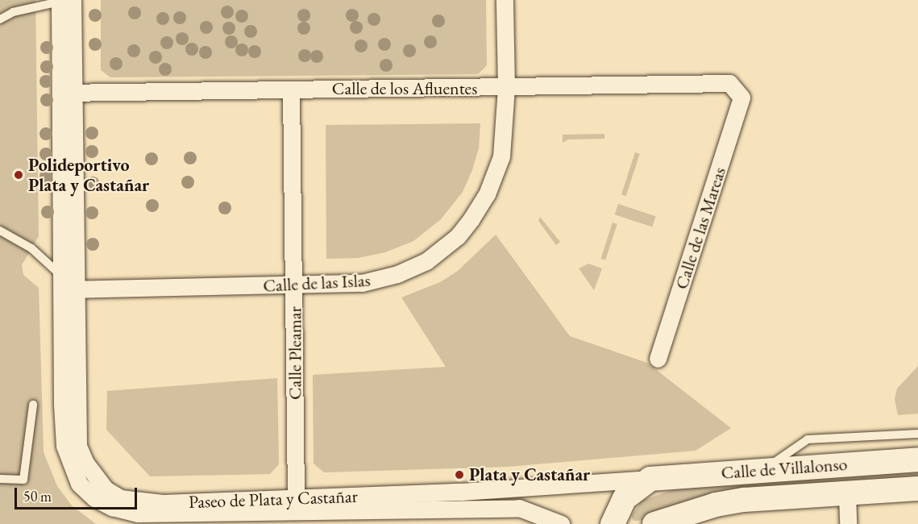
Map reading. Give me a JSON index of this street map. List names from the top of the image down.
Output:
{
  "streets": {
    "main road": ["Calle de Villalonso"],
    "street": [
      "Calle de los Afluentes",
      "Calle de las Mareas",
      "Calle de las Islas",
      "Calle Pleamar",
      "Paseo de Plata y Castañar"
    ]
  },
  "crossings": [
    ["Calle de los Afluentes", "Calle de las Mareas"],
    ["Calle de los Afluentes", "Calle de las Islas"],
    ["Calle de los Afluentes", "Calle Pleamar"],
    ["Calle de los Afluentes", "Paseo de Plata y Castañar"],
    ["Calle de las Islas", "Calle Pleamar"],
    ["Calle de las Islas", "Paseo de Plata y Castañar"],
    ["Calle Pleamar", "Paseo de Plata y Castañar"],
    ["Calle de Villalonso", "Paseo de Plata y Castañar"]
  ],
  "places": ["Polideportivo Plata y Castañar", "Plata y Castañar"],
  "scale_bar": "50 m"
}
